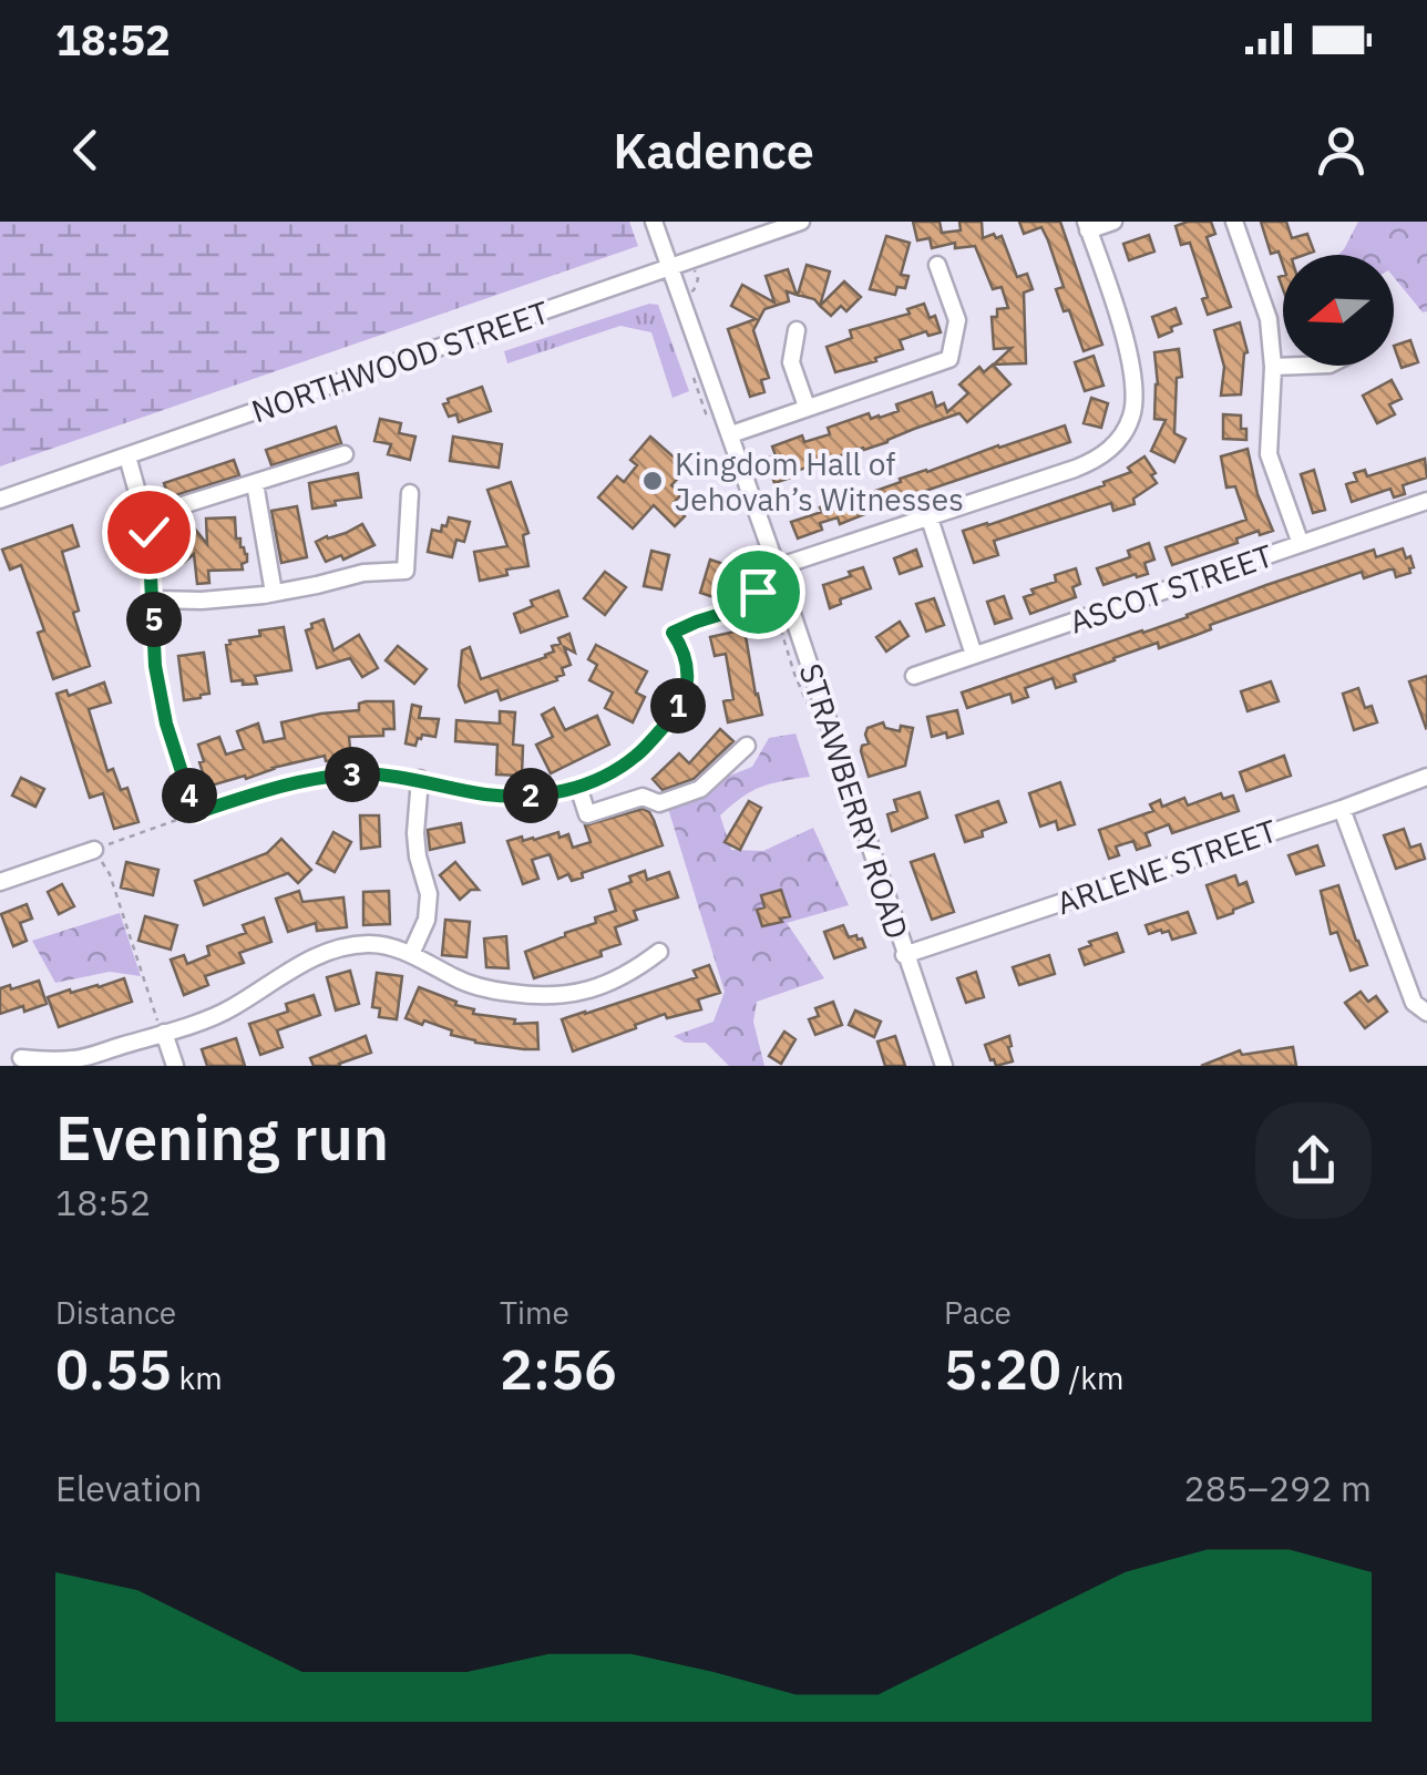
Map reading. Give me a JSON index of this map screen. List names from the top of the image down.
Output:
{
  "streets": {
    "street": [
      "NORTHWOOD STREET",
      "ASCOT STREET",
      "STRAWBERRY ROAD",
      "ARLENE STREET"
    ]
  },
  "crossings": [
    ["NORTHWOOD STREET", "STRAWBERRY ROAD"],
    ["STRAWBERRY ROAD", "ARLENE STREET"]
  ],
  "places": ["Kingdom Hall of Jehovah’s Witnesses"],
  "north": "left",
  "page": {
    "status": "18:52",
    "header": "Kadence",
    "pins": [
      "5",
      "1",
      "3",
      "2",
      "4"
    ],
    "heading": ["Evening run", "18:52"],
    "stats": [
      ["Distance", "0.55 km"],
      ["Time", "2:56"],
      ["Pace", "5:20 /km"]
    ],
    "chart": ["Elevation", "285–292 m"]
  }
}
